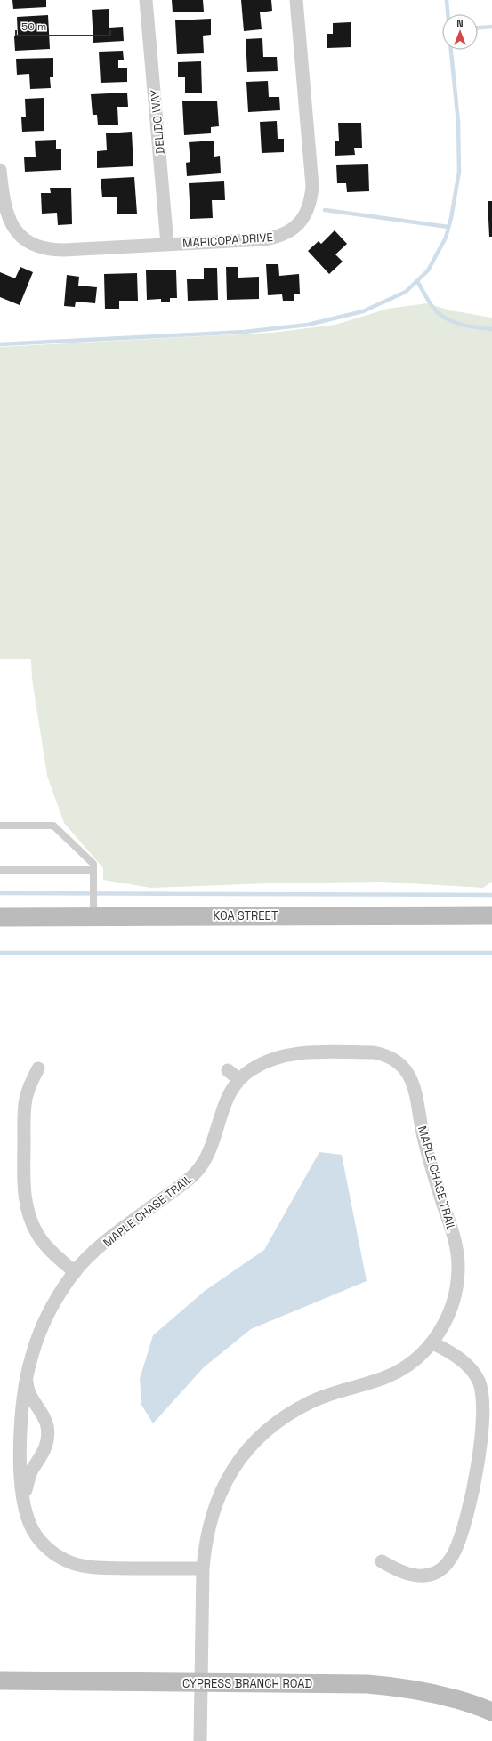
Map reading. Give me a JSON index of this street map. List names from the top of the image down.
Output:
{
  "streets": {
    "street": [
      "DELIDO WAY",
      "MARICOPA DRIVE",
      "KOA STREET",
      "MAPLE CHASE TRAIL",
      "CYPRESS BRANCH ROAD"
    ]
  },
  "crossings": [
    ["DELIDO WAY", "MARICOPA DRIVE"],
    ["MAPLE CHASE TRAIL", "CYPRESS BRANCH ROAD"]
  ],
  "scale_bar": "50 m",
  "north": "top"
}
